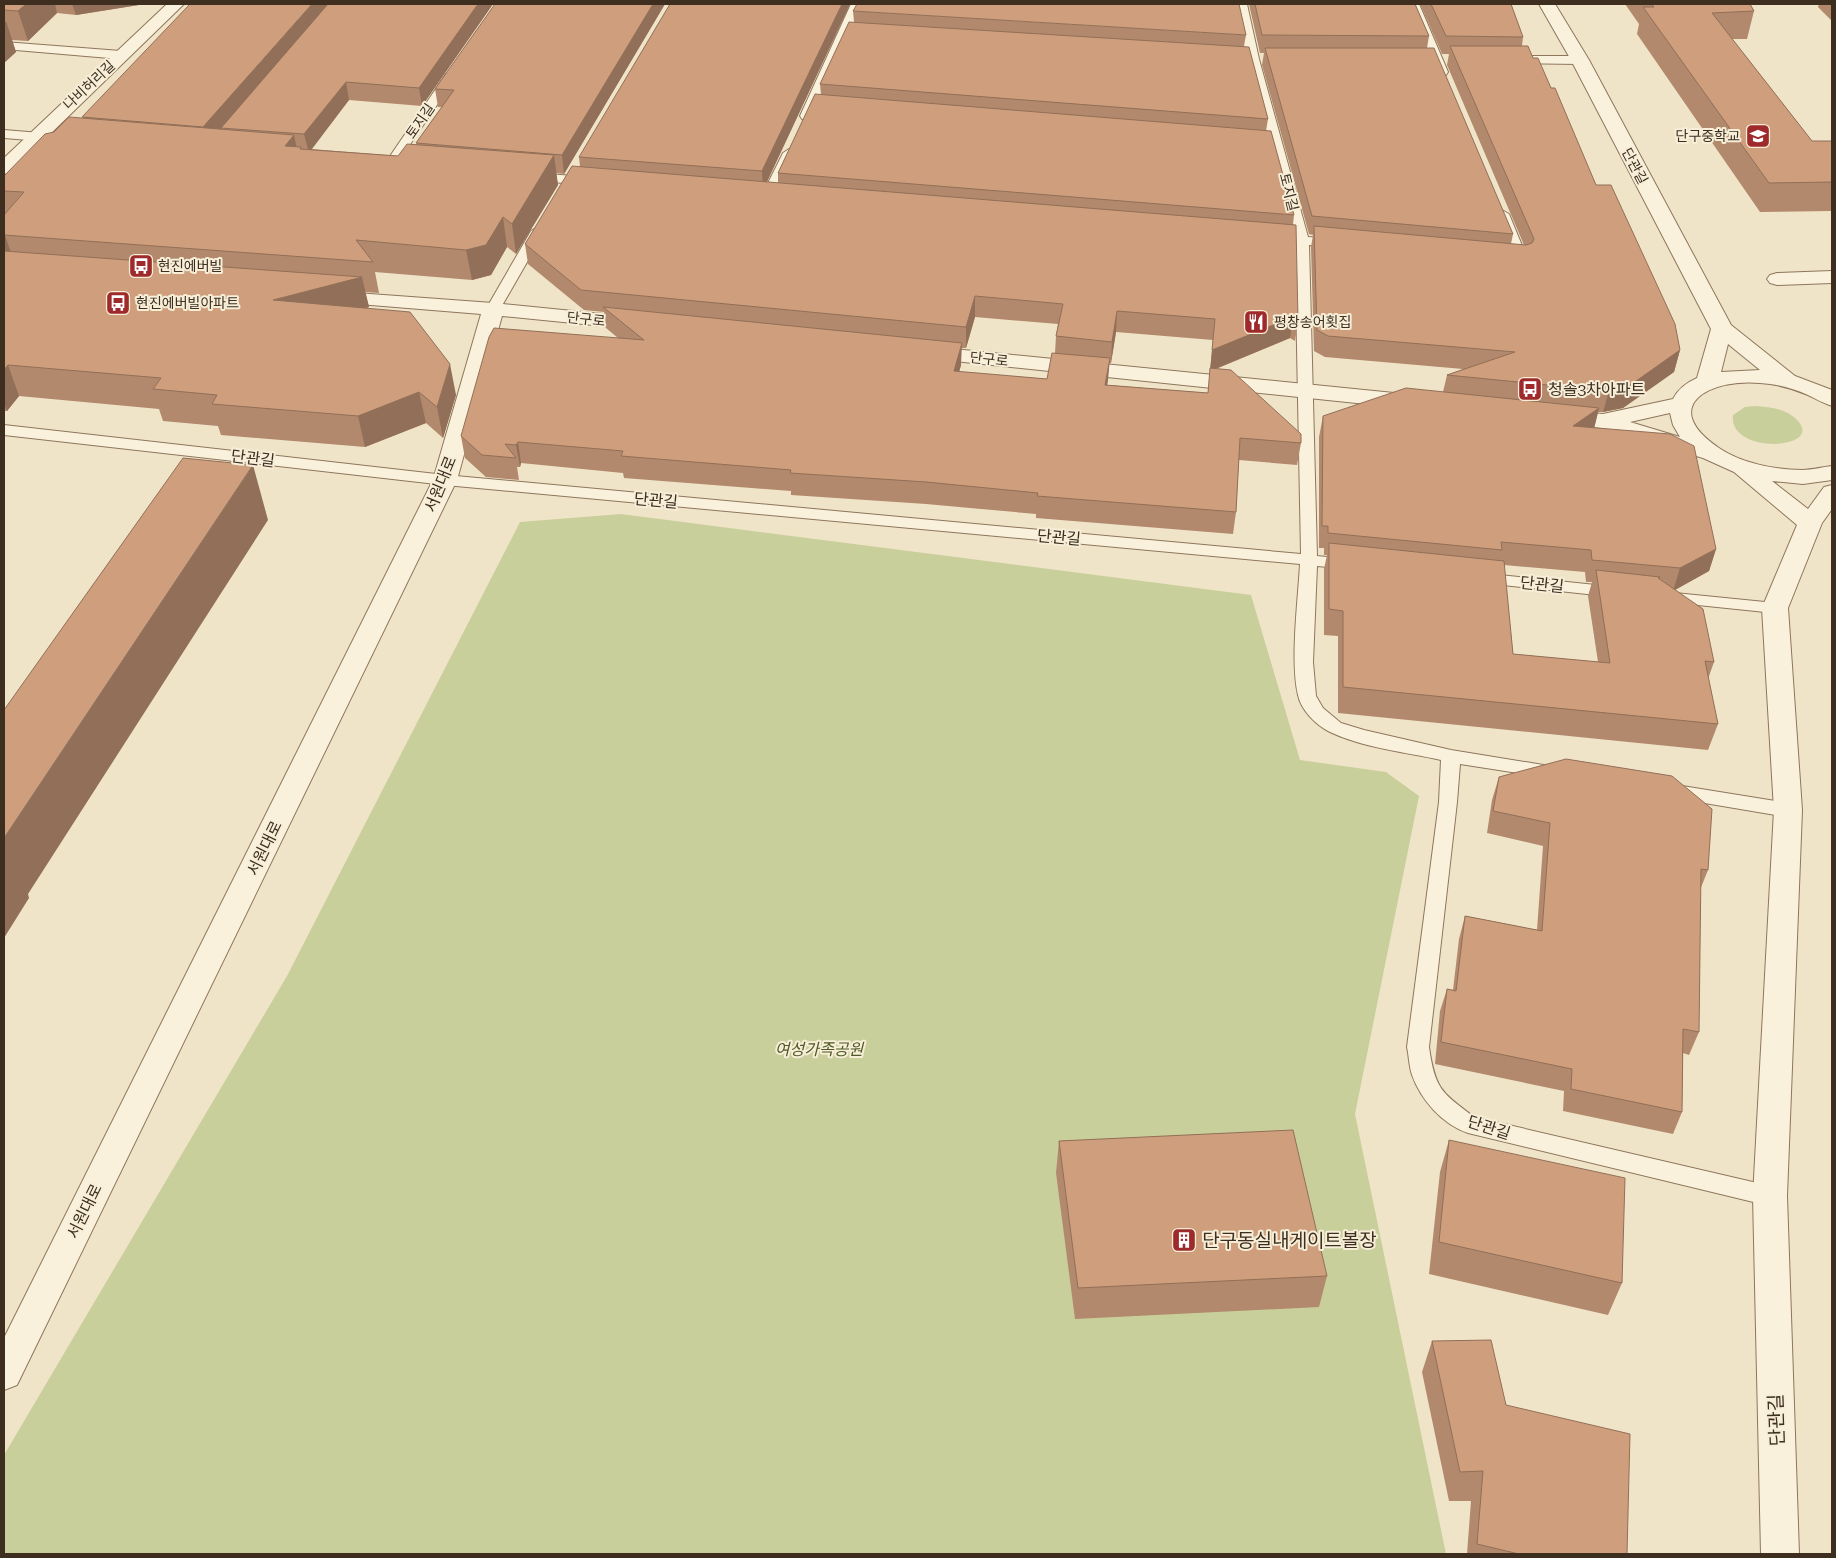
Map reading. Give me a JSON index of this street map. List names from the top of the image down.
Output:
{
  "streets": {
    "street": [
      "나비허리길",
      "단관길",
      "단구로",
      "서원대로"
    ],
    "lane": ["토지길"]
  },
  "crossings": [
    ["토지길", "단관길"],
    ["토지길", "단구로"],
    ["단관길", "서원대로"],
    ["단구로", "서원대로"]
  ],
  "parks": ["여성가족공원"],
  "places": {
    "school or university": ["단구중학교"],
    "bus stop": ["현진에버빌", "현진에버빌아파트", "청솔3차아파트"],
    "restaurant": ["평창송어횟집"],
    "building": ["단구동실내게이트볼장"]
  }
}
